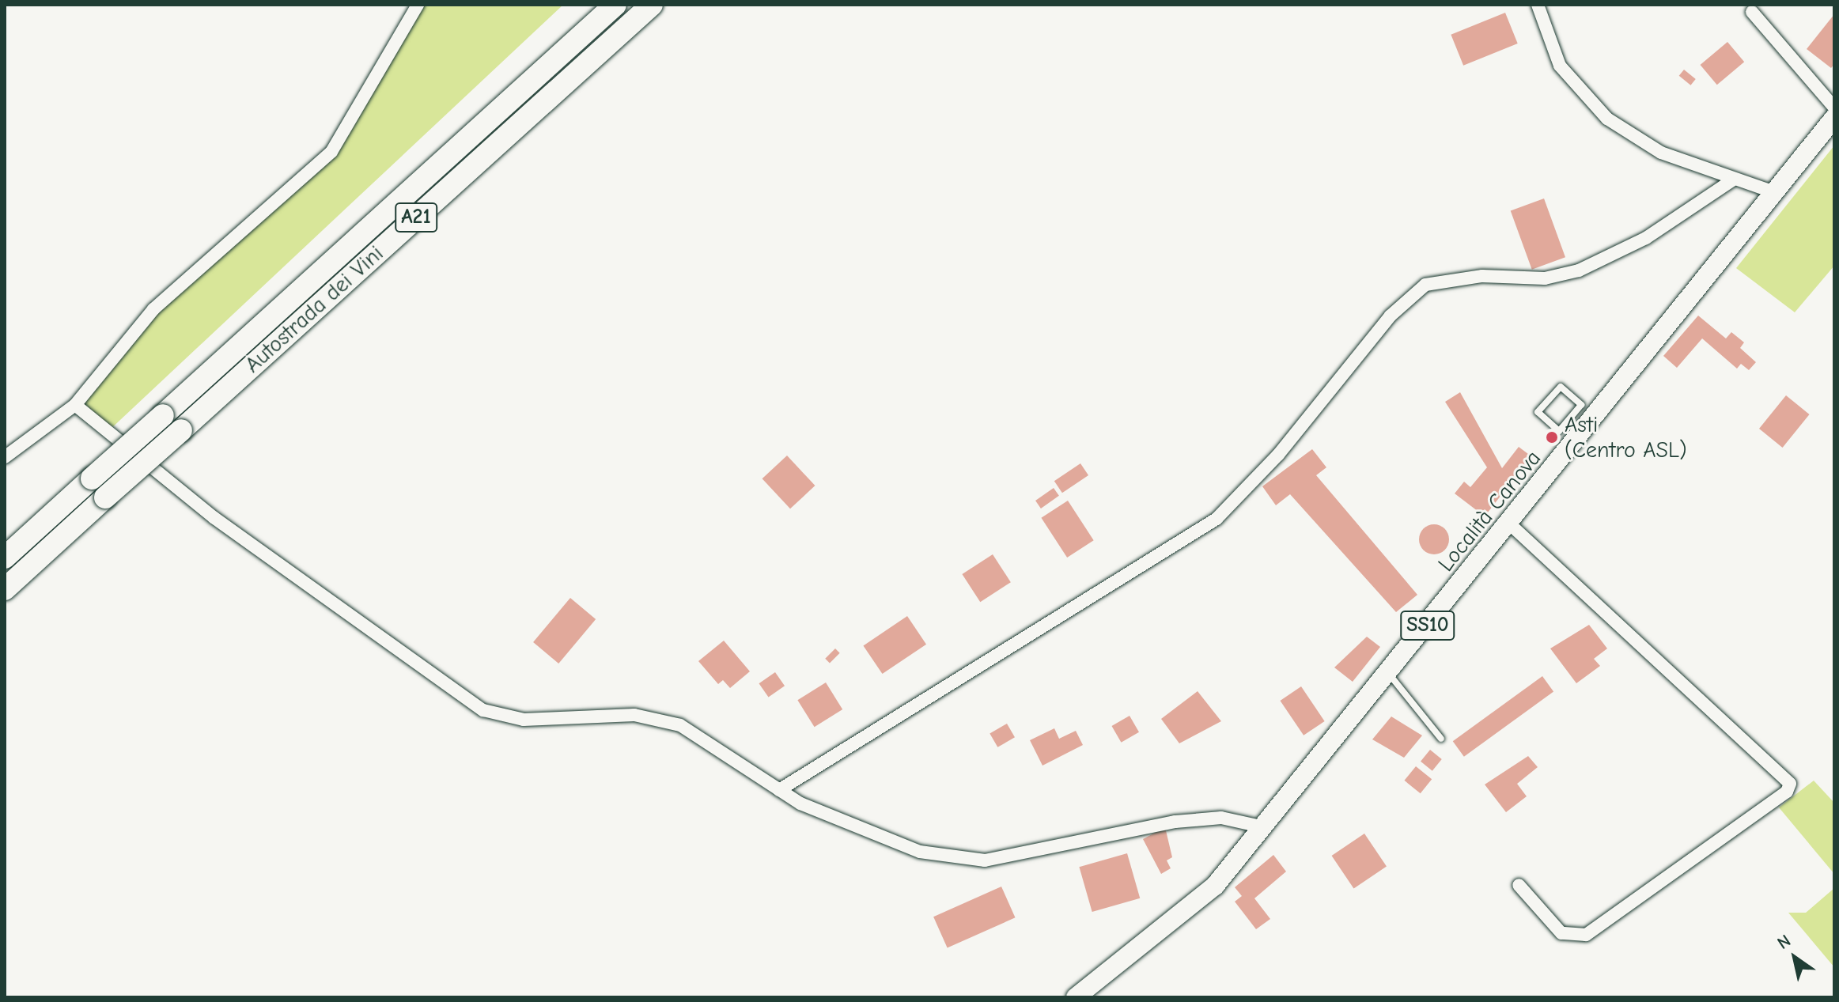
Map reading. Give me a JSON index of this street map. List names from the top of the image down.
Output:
{
  "streets": {
    "highway": ["A21", "Autostrada dei Vini"],
    "main road": ["Località Canova", "SS10"]
  },
  "crossings": [
    ["Località Canova", "SS10"]
  ],
  "places": ["Asti (Centro ASL)"],
  "north": "top left"
}
